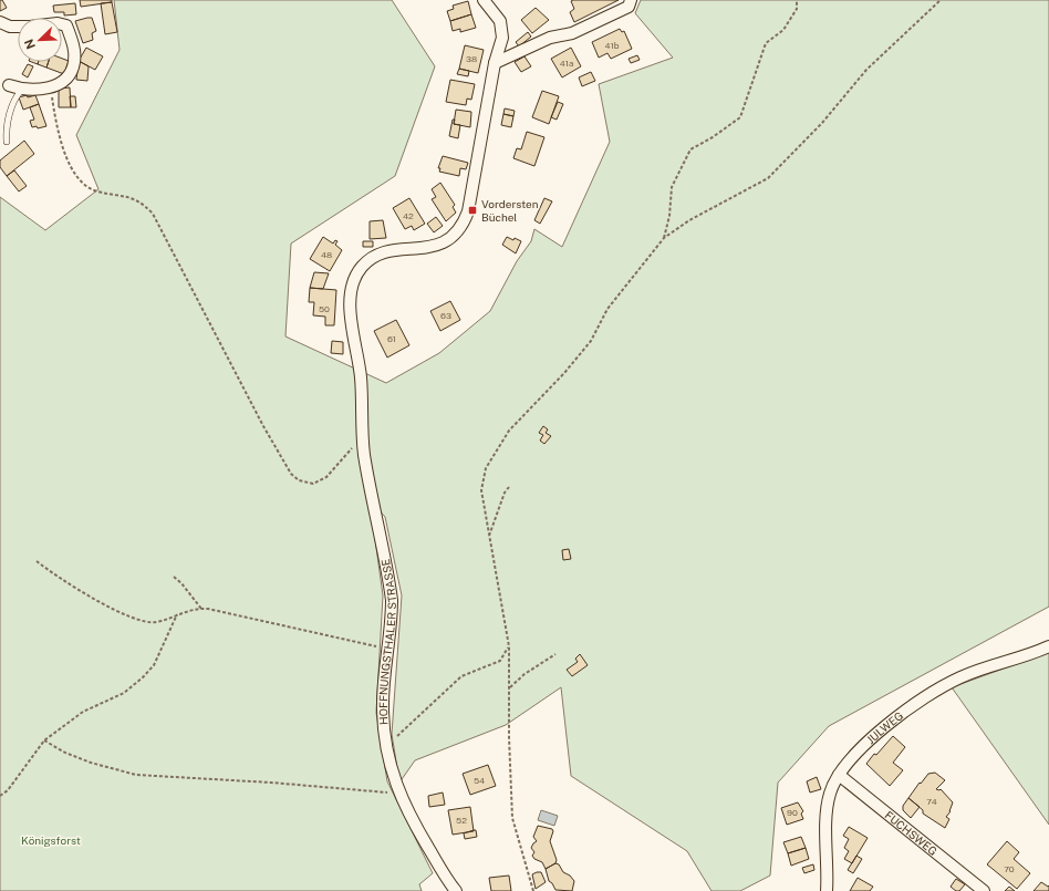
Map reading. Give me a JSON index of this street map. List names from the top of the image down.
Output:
{
  "streets": {
    "street": ["HOFFNUNGSTHALER STRASSE", "JULWEG", "FUCHSWEG"]
  },
  "crossings": [
    ["JULWEG", "FUCHSWEG"]
  ],
  "parks": ["Königsforst"],
  "places": {
    "transit": ["Vordersten Büchel"]
  },
  "house_numbers": [
    "41b",
    "38",
    "41a",
    "42",
    "48",
    "50",
    "63",
    "61",
    "54",
    "74",
    "90",
    "52",
    "70"
  ],
  "north": "bottom left"
}
